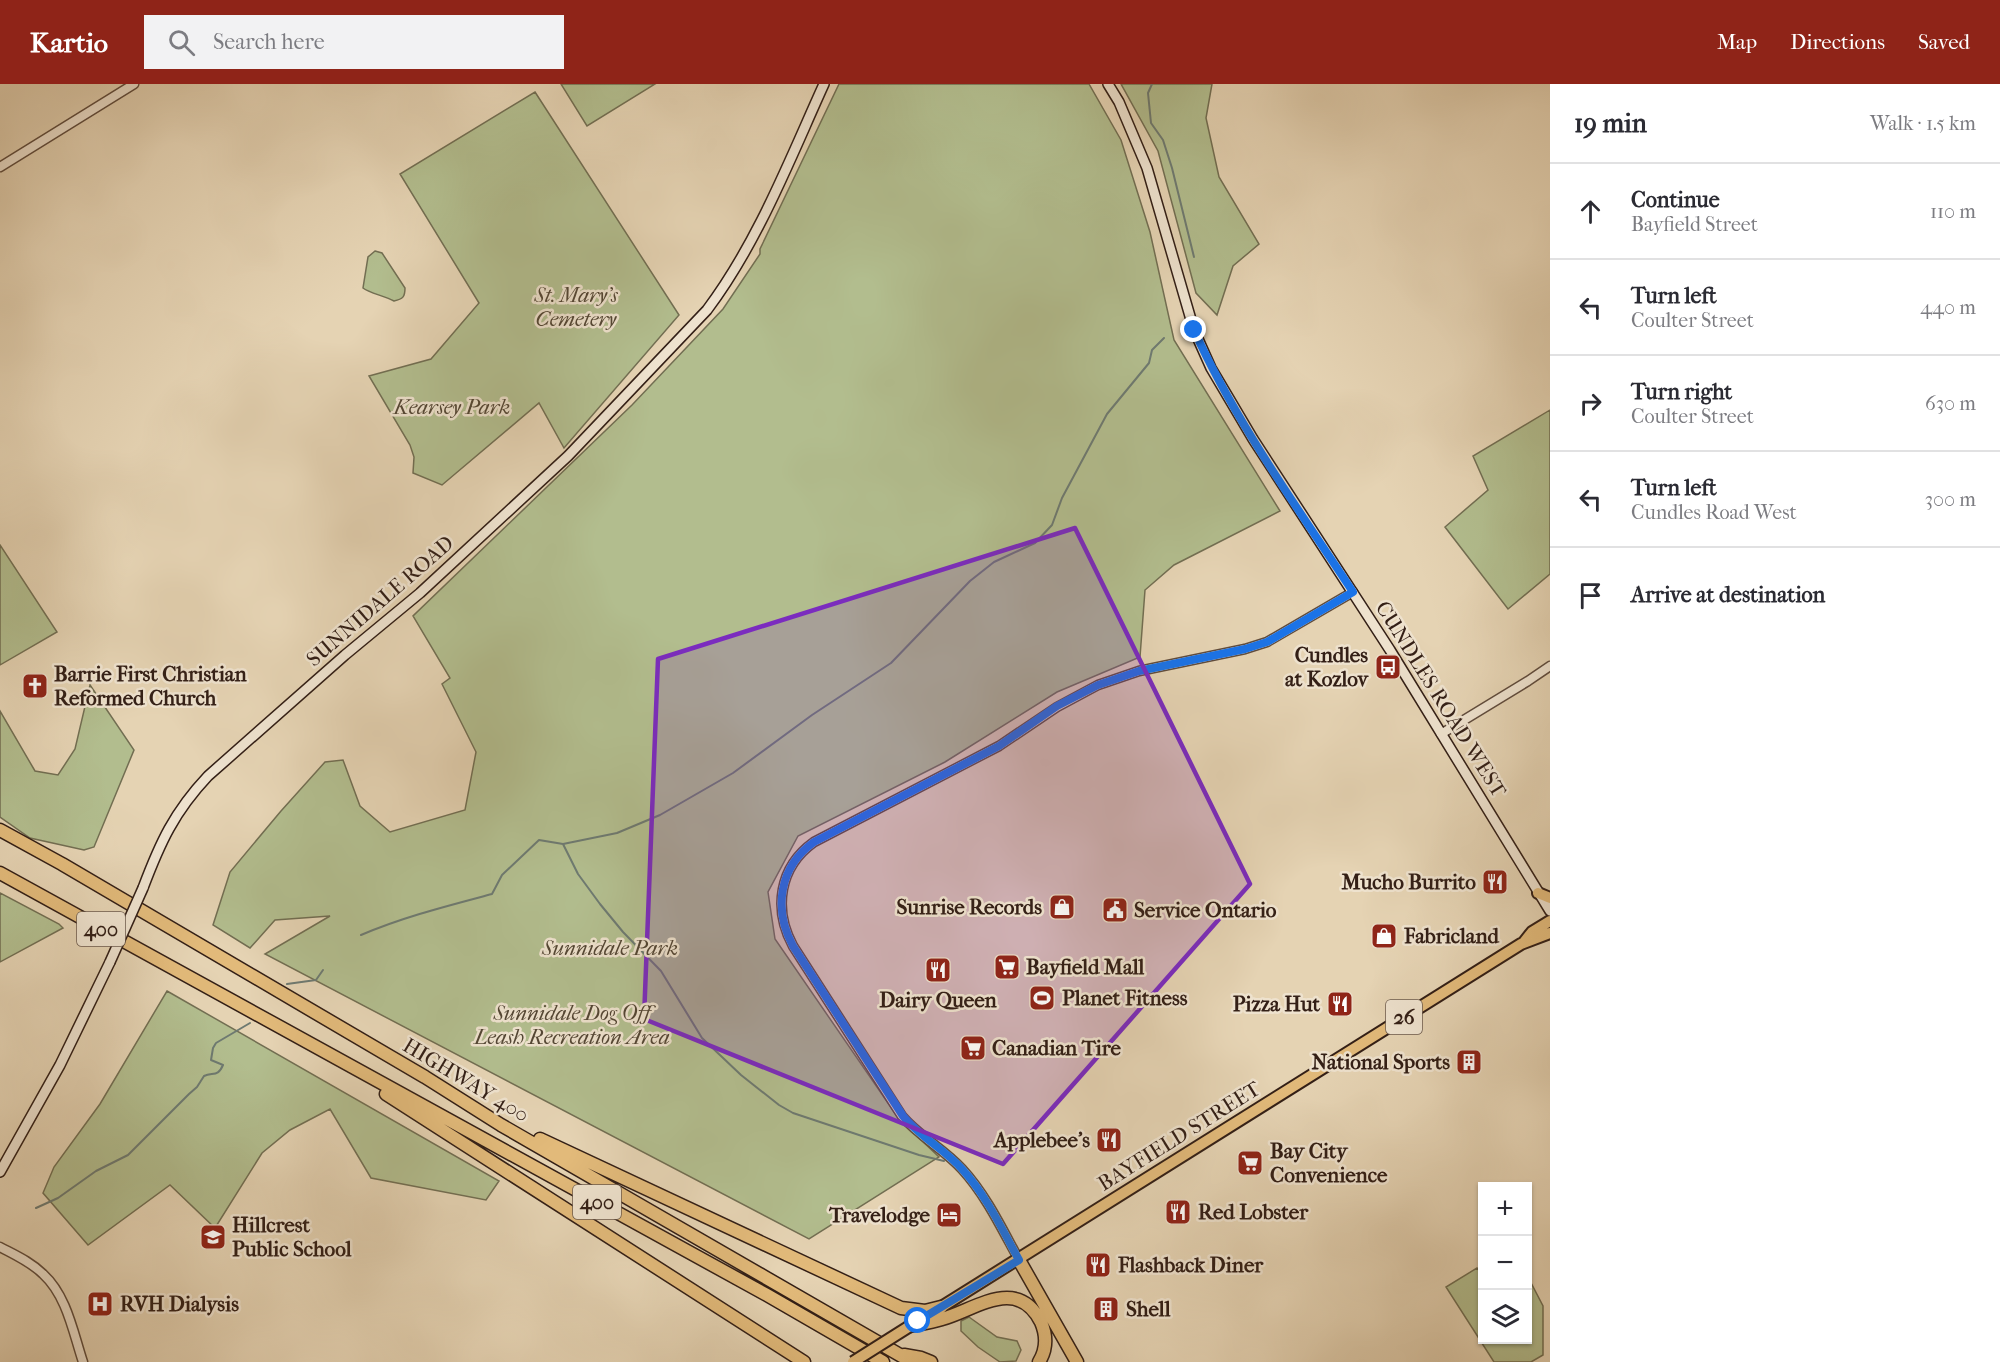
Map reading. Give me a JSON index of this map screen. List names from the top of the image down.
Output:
{
  "streets": {
    "highway": ["400", "HIGHWAY 400"],
    "main road": [
      "SUNNIDALE ROAD",
      "CUNDLES ROAD WEST",
      "26",
      "BAYFIELD STREET"
    ]
  },
  "parks": [
    "St. Mary's Cemetery",
    "Kearsey Park",
    "Sunnidale Park",
    "Sunnidale Dog Off Leash Recreation Area"
  ],
  "places": {
    "bus stop": ["Cundles at Kozlov"],
    "church": ["Barrie First Christian Reformed Church"],
    "restaurant": [
      "Mucho Burrito",
      "Dairy Queen",
      "Pizza Hut",
      "Applebee's",
      "Red Lobster",
      "Flashback Diner"
    ],
    "shop": ["Sunrise Records", "Fabricland"],
    "public building": ["Service Ontario"],
    "supermarket": ["Bayfield Mall", "Canadian Tire", "Bay City Convenience"],
    "sports": ["Planet Fitness"],
    "building": ["National Sports", "Shell"],
    "hotel": ["Travelodge"],
    "school or university": ["Hillcrest Public School"],
    "hospital": ["RVH Dialysis"]
  },
  "page": {
    "header": "Kartio",
    "search": "Search here",
    "nav": ["Map", "Directions", "Saved"],
    "heading": ["19 min", "Walk · 1.5 km"],
    "list": [
      ["Continue", "Bayfield Street", "110 m"],
      ["Turn left", "Coulter Street", "440 m"],
      ["Turn right", "Coulter Street", "630 m"],
      ["Turn left", "Cundles Road West", "300 m"],
      "Arrive at destination"
    ],
    "map_buttons": ["+", "−"]
  }
}
